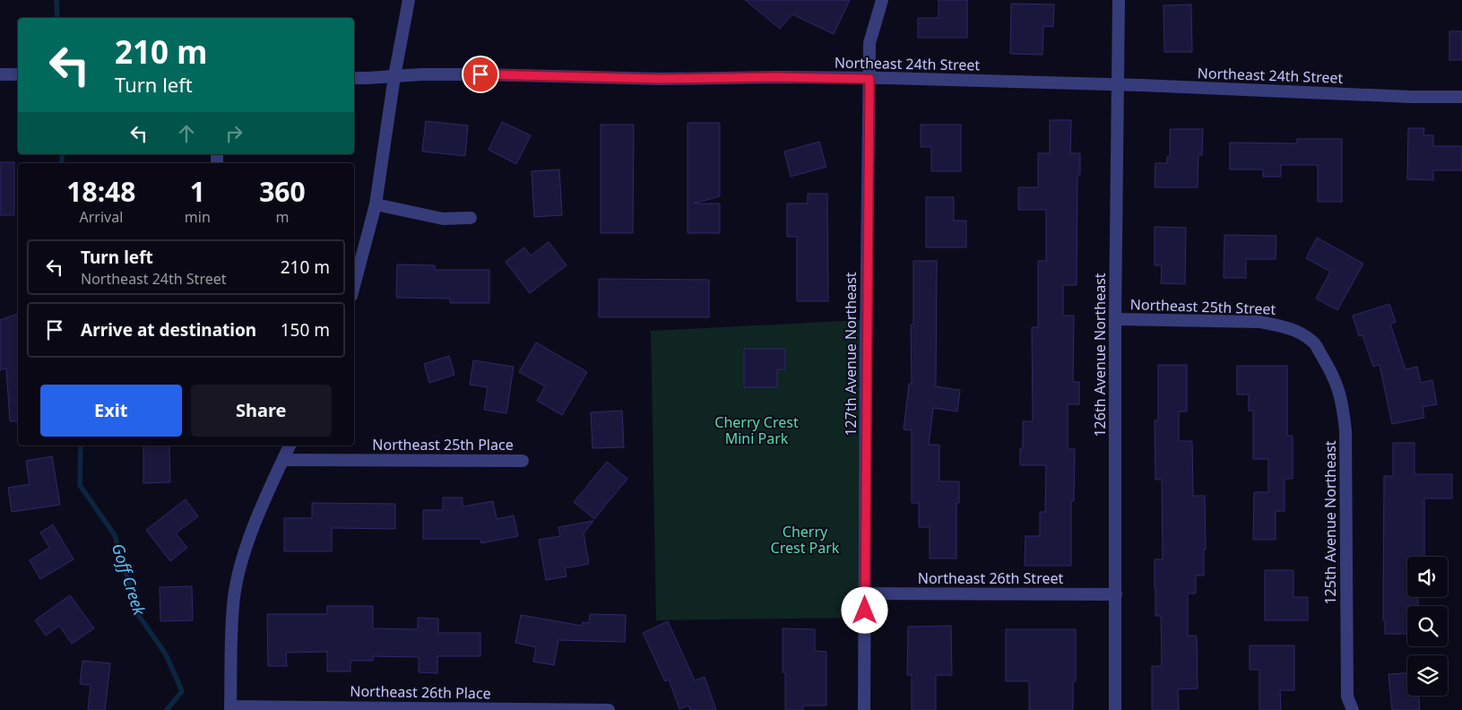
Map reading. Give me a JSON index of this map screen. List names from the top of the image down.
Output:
{
  "streets": {
    "street": [
      "Northeast 24th Street",
      "Northeast 25th Street",
      "127th Avenue Northeast",
      "126th Avenue Northeast",
      "Northeast 25th Place",
      "125th Avenue Northeast",
      "Northeast 26th Street",
      "Northeast 26th Place"
    ]
  },
  "crossings": [
    ["Northeast 24th Street", "127th Avenue Northeast"],
    ["Northeast 24th Street", "126th Avenue Northeast"],
    ["Northeast 25th Street", "126th Avenue Northeast"],
    ["Northeast 25th Street", "125th Avenue Northeast"],
    ["127th Avenue Northeast", "Northeast 26th Street"],
    ["126th Avenue Northeast", "Northeast 26th Street"]
  ],
  "water": ["Goff Creek"],
  "parks": ["Cherry Crest Mini Park", "Cherry Crest Park"],
  "page": {
    "turn": ["210 m", "Turn left"],
    "eta": [
      "18:48",
      "Arrival",
      "1",
      "min",
      "360",
      "m"
    ],
    "list": [
      {
        "name": "Turn left",
        "note": "Northeast 24th Street",
        "value": "210 m"
      },
      {
        "name": "Arrive at destination",
        "value": "150 m"
      }
    ],
    "buttons": ["Exit", "Share"]
  }
}
